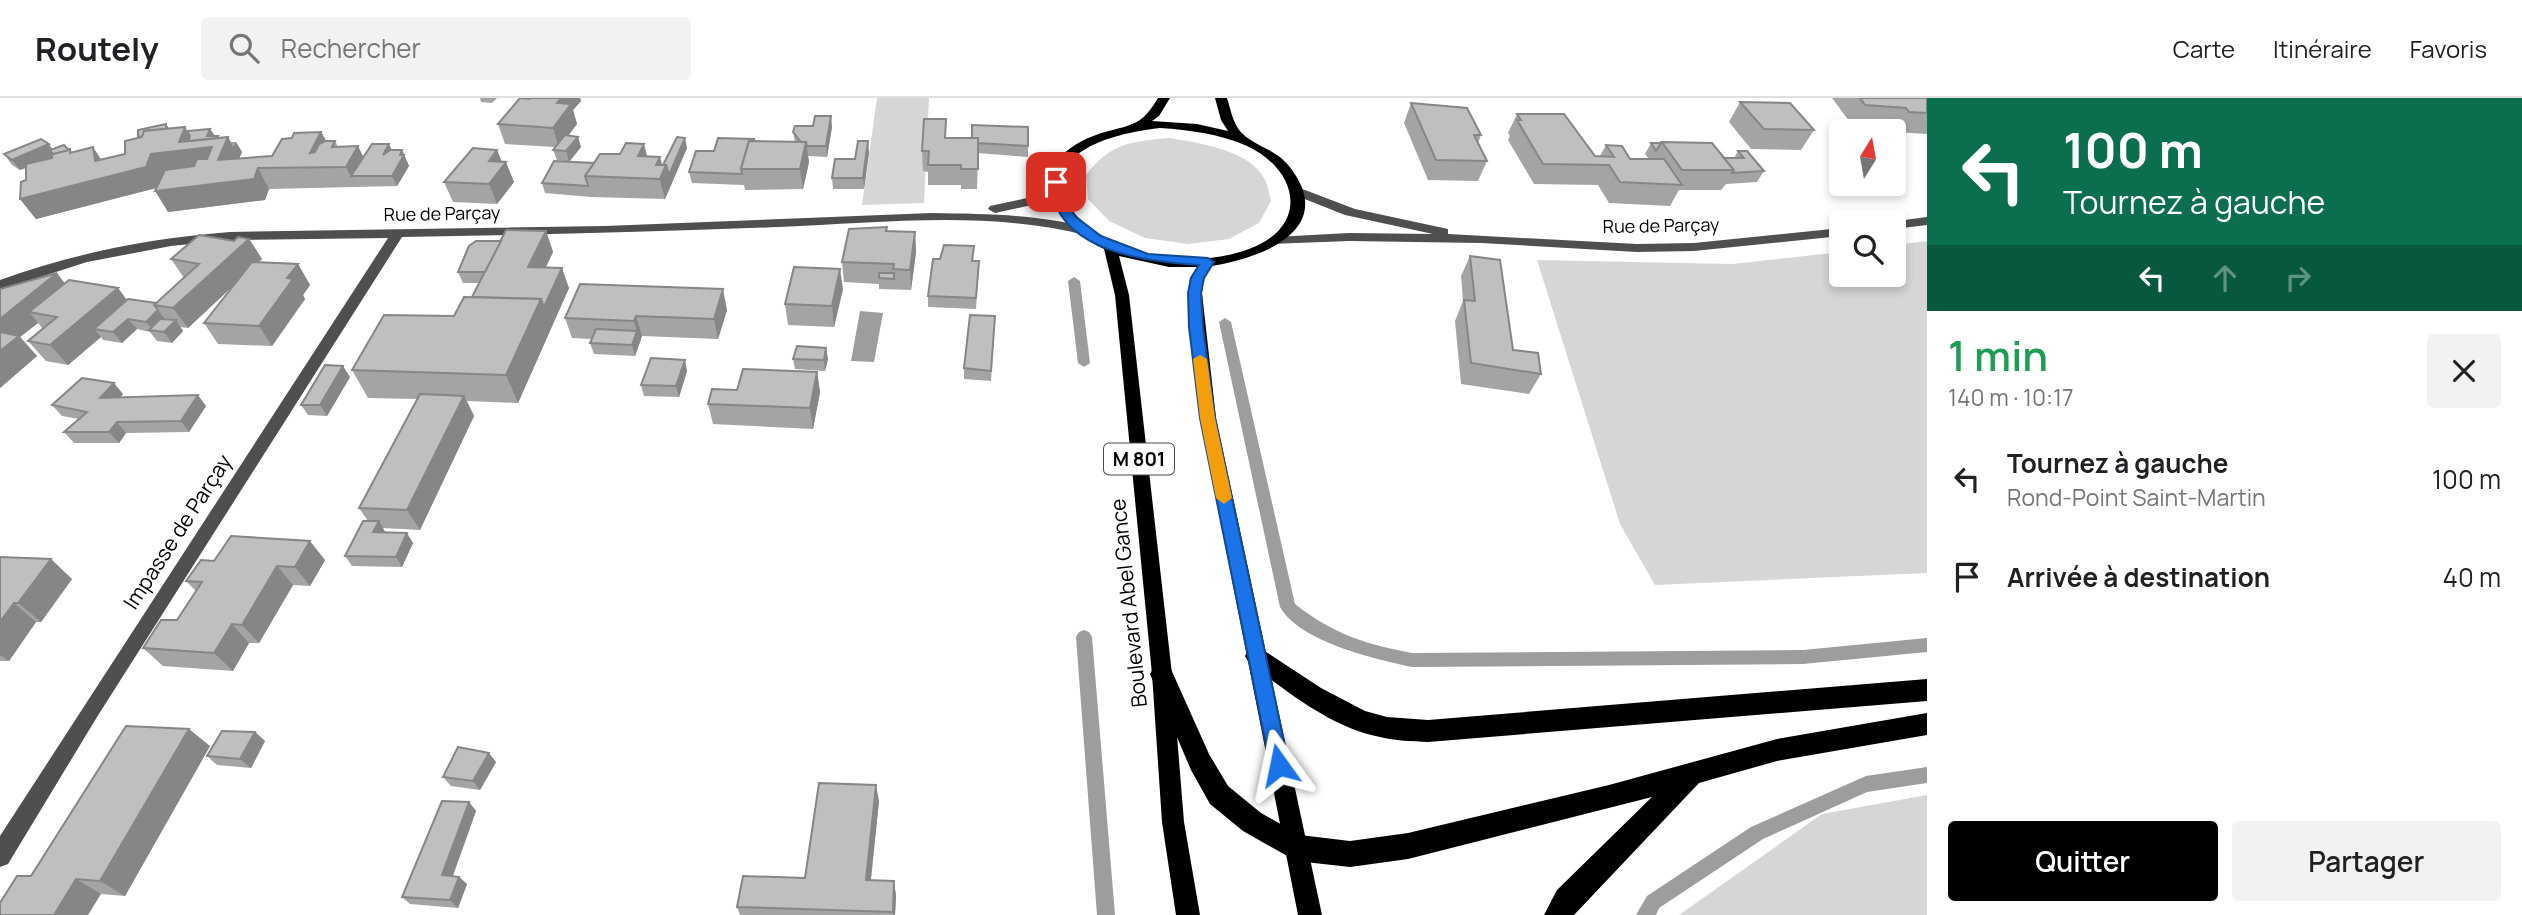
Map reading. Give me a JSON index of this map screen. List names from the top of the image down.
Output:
{
  "streets": {
    "main road": ["M 801", "Boulevard Abel Gance"],
    "street": ["Rue de Parçay", "Impasse de Parçay"]
  },
  "crossings": [
    ["Rue de Parçay", "Impasse de Parçay"],
    ["Rue de Parçay", "Boulevard Abel Gance"]
  ],
  "north": "top",
  "page": {
    "header": "Routely",
    "search": "Rechercher",
    "nav": ["Carte", "Itinéraire", "Favoris"],
    "turn": ["100 m", "Tournez à gauche"],
    "heading": ["1 min", "140 m · 10:17"],
    "list": [
      {
        "name": "Tournez à gauche",
        "note": "Rond-Point Saint-Martin",
        "value": "100 m"
      },
      {
        "name": "Arrivée à destination",
        "value": "40 m"
      }
    ],
    "buttons": ["Quitter", "Partager"]
  }
}
